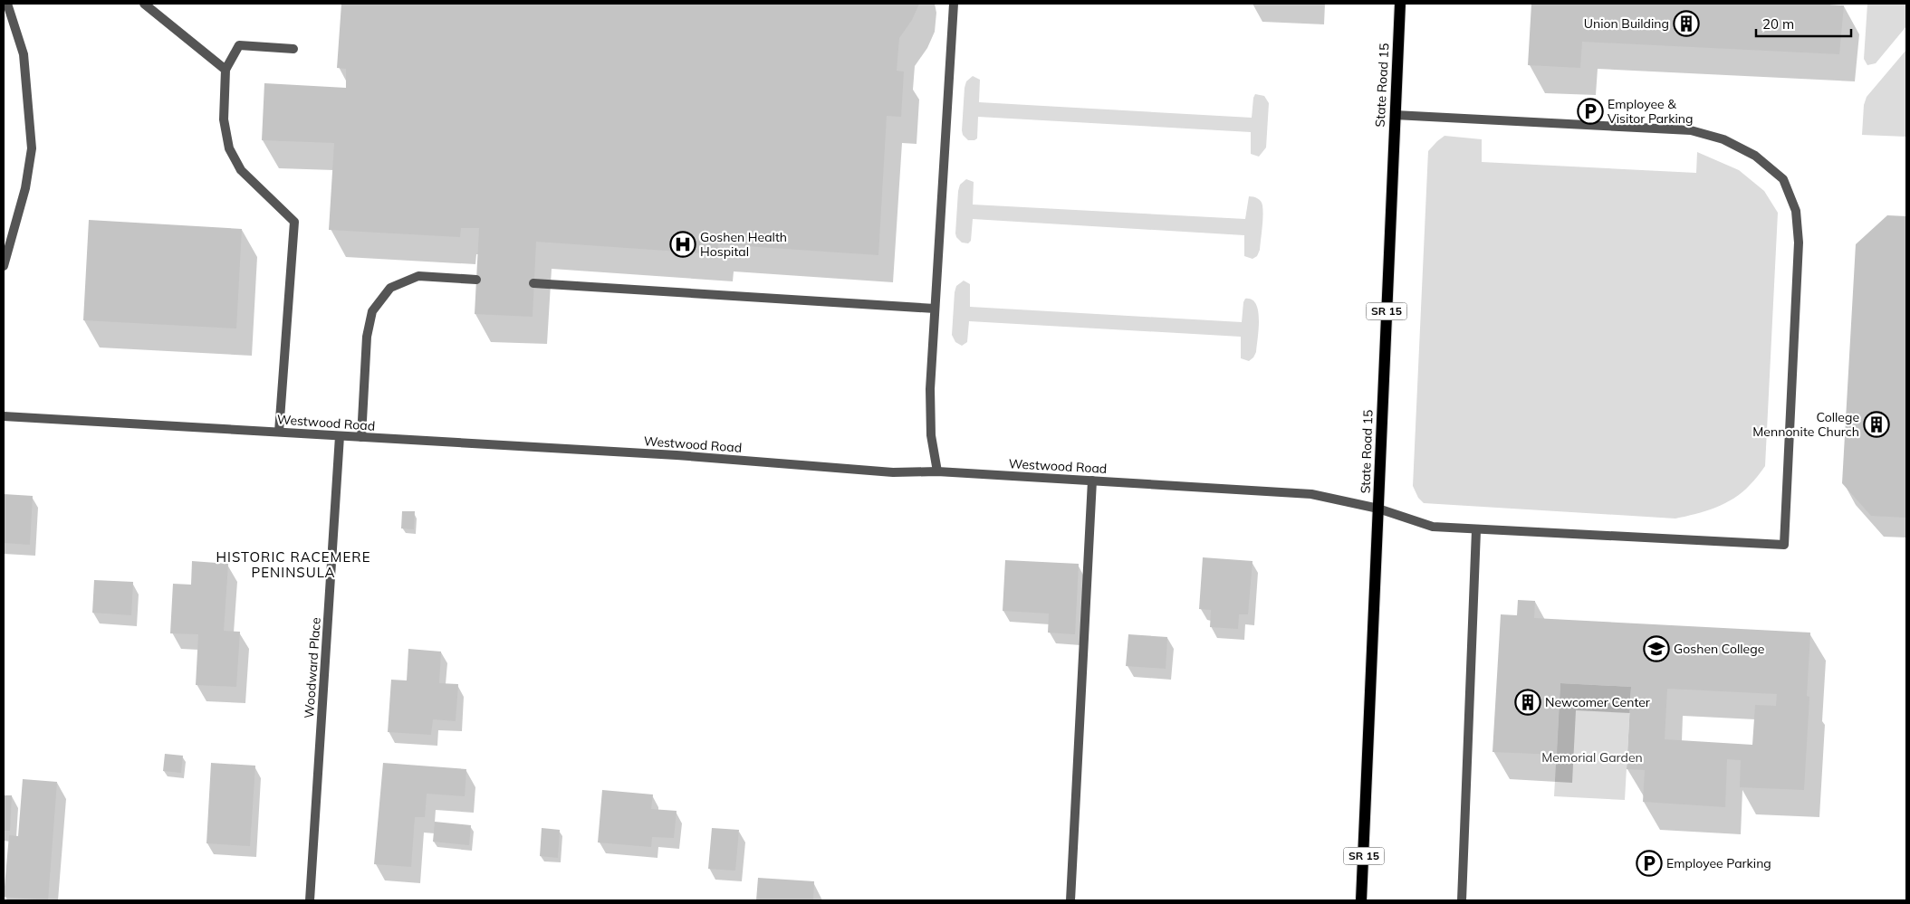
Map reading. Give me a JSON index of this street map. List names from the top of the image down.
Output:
{
  "streets": {
    "main road": ["State Road 15", "SR 15"],
    "street": ["Westwood Road", "Woodward Place"]
  },
  "crossings": [
    ["State Road 15", "Westwood Road"],
    ["Westwood Road", "Woodward Place"]
  ],
  "districts": ["HISTORIC RACEMERE PENINSULA"],
  "parks": ["Memorial Garden"],
  "places": {
    "building": ["Union Building", "College Mennonite Church", "Newcomer Center"],
    "parking": ["Employee & Visitor Parking", "Employee Parking"],
    "hospital": ["Goshen Health Hospital"],
    "school or university": ["Goshen College"]
  },
  "scale_bar": "20 m"
}
